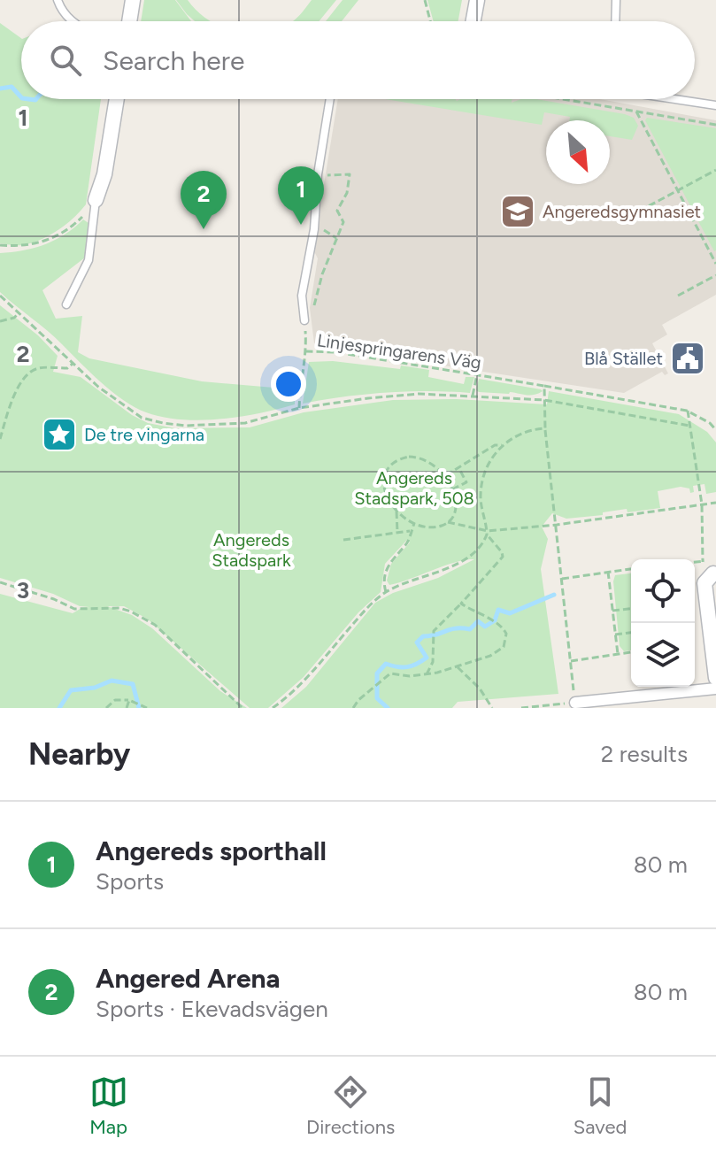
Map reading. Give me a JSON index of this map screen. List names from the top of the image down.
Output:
{
  "streets": {
    "path": ["Linjespringarens Väg"]
  },
  "parks": ["Angereds Stadspark, 508", "Angereds Stadspark"],
  "places": {
    "school or university": ["Angeredsgymnasiet"],
    "public building": ["Blå Stället"],
    "place": ["De tre vingarna"]
  },
  "north": "bottom right",
  "page": {
    "search": "Search here",
    "pins": ["1", "2"],
    "heading": ["Nearby", "2 results"],
    "list": [
      {
        "mark": "1",
        "name": "Angereds sporthall",
        "note": "Sports",
        "value": "80 m"
      },
      {
        "mark": "2",
        "name": "Angered Arena",
        "note": "Sports · Ekevadsvägen",
        "value": "80 m"
      }
    ],
    "nav": ["Map", "Directions", "Saved"]
  },
  "grid": {
    "rows": ["1", "2", "3"]
  }
}
